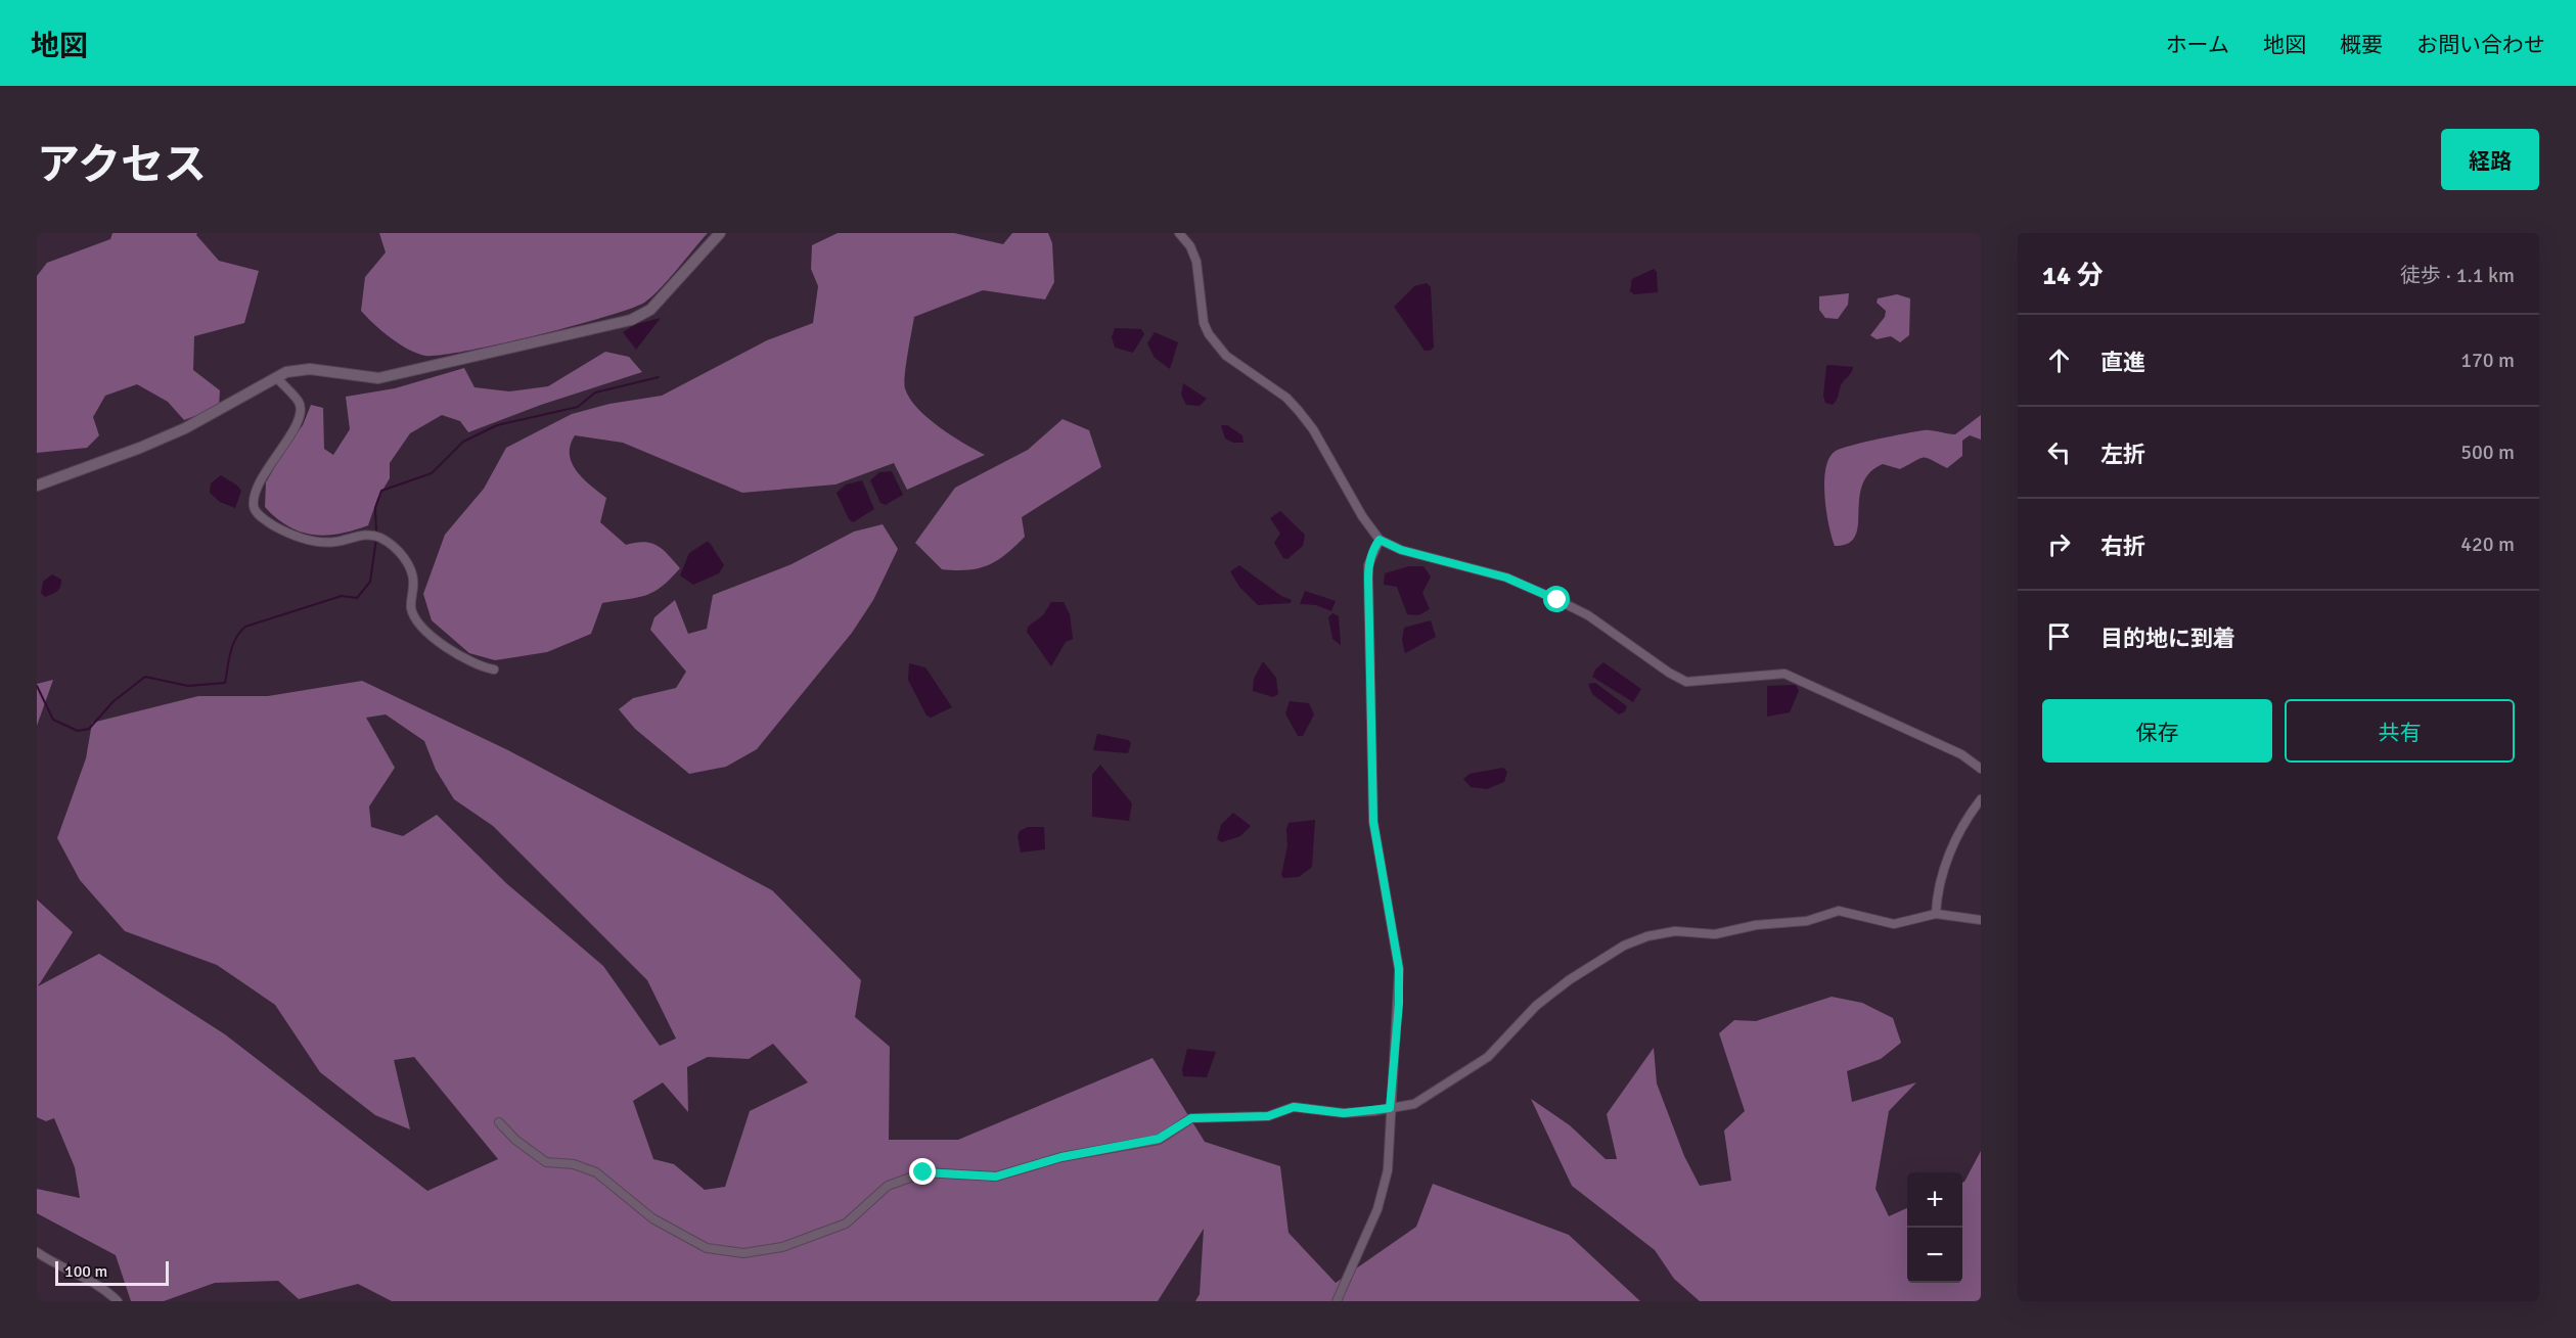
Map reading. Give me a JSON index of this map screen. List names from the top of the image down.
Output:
{
  "scale_bar": "100 m",
  "page": {
    "header": "地図",
    "nav": [
      "ホーム",
      "地図",
      "概要",
      "お問い合わせ"
    ],
    "title": "アクセス",
    "buttons": [
      "経路",
      ["保存", "共有"]
    ],
    "heading": ["14 分", "徒歩 · 1.1 km"],
    "list": [
      ["直進", "170 m"],
      ["左折", "500 m"],
      ["右折", "420 m"],
      "目的地に到着"
    ],
    "map_buttons": ["+", "−"],
    "scale": "100 m"
  }
}
